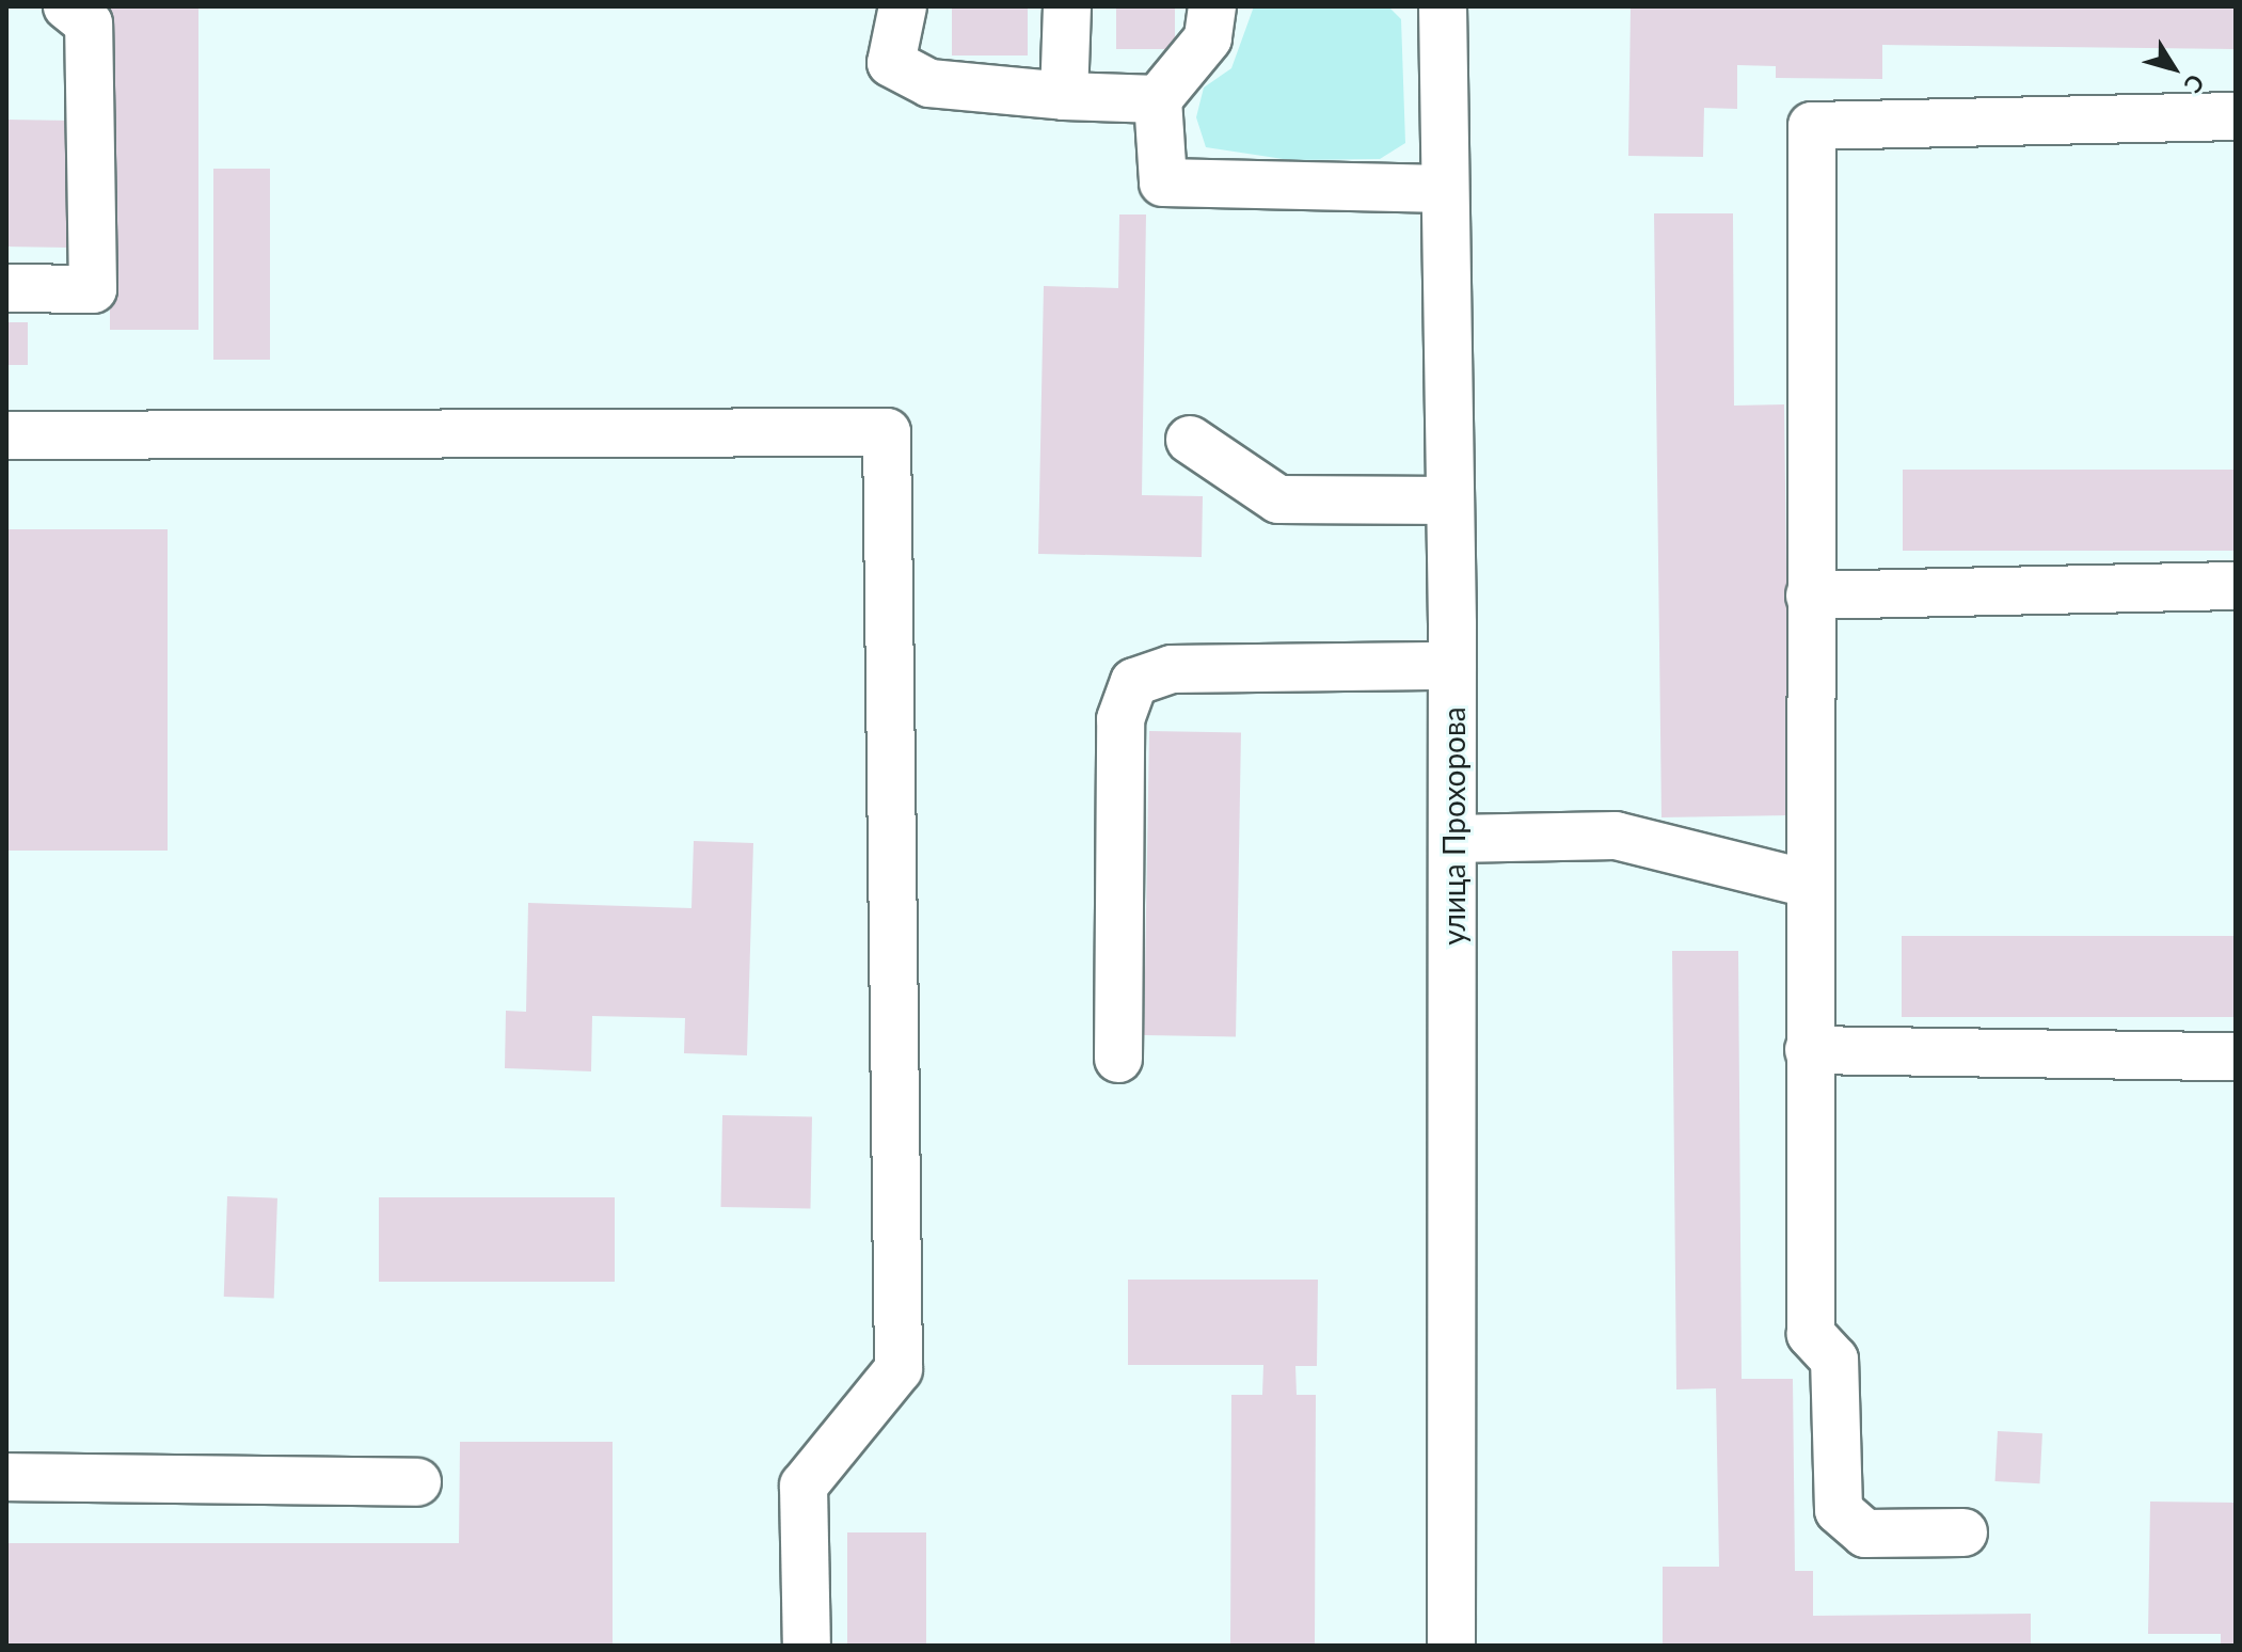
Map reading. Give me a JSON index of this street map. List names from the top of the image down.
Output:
{
  "streets": {
    "street": ["улица Прохорова"]
  },
  "north": "bottom right"
}
